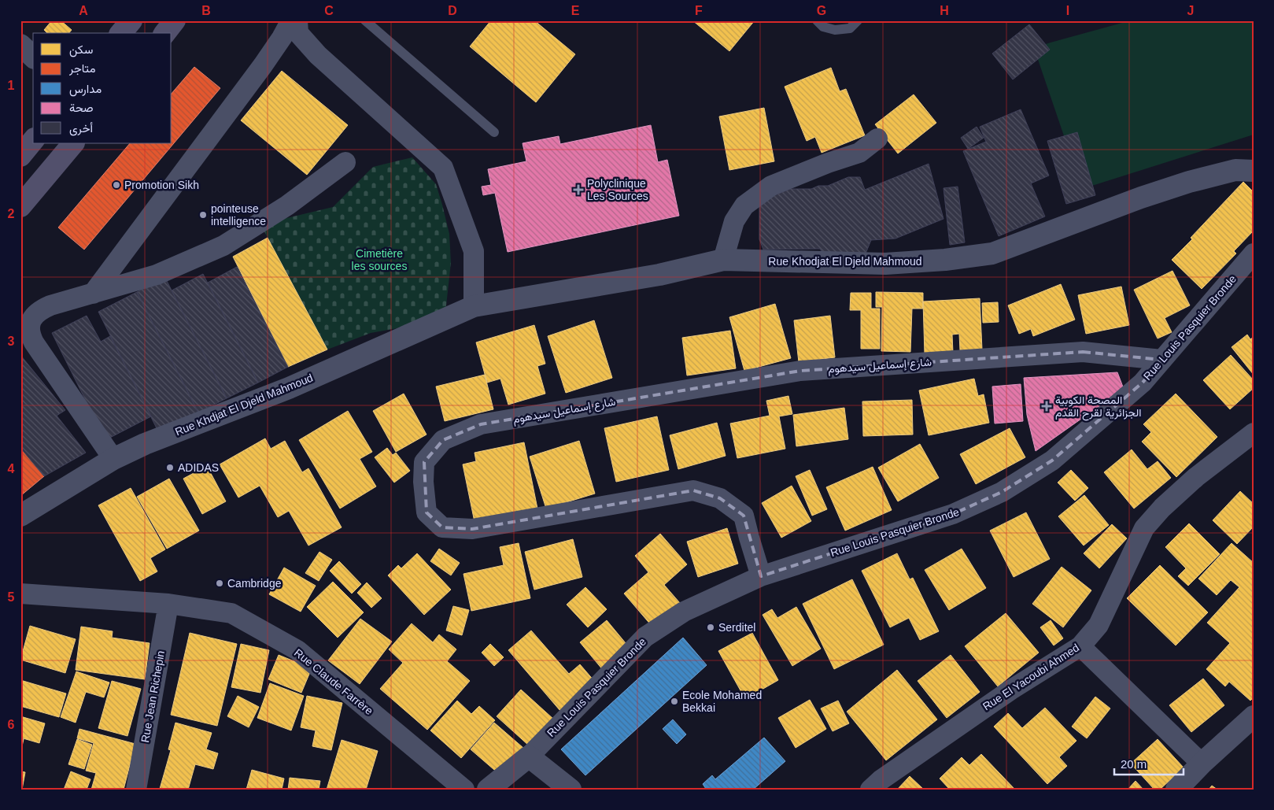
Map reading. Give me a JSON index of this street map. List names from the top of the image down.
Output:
{
  "streets": {
    "street": [
      "Rue Khodjat El Djeld Mahmoud",
      "Rue Louis Pasquier Bronde",
      "شارع إسماعيل سيدهوم",
      "Rue Khdjat El Djeld Mahmoud",
      "Rue El Yacoubi Ahmed",
      "Rue Claude Farrère",
      "Rue Jean Richepin"
    ]
  },
  "crossings": [
    ["Rue Khodjat El Djeld Mahmoud", "Rue Khdjat El Djeld Mahmoud"],
    ["Rue Louis Pasquier Bronde", "شارع إسماعيل سيدهوم"],
    ["Rue Claude Farrère", "Rue Jean Richepin"]
  ],
  "parks": ["Cimetière les sources"],
  "places": {
    "other": [
      "Promotion Sikh",
      "pointeuse intelligence",
      "ADIDAS",
      "Cambridge",
      "Serditel",
      "Ecole Mohamed Bekkai"
    ],
    "health": ["Polyclinique Les Sources", "المصحة الكوبية الجزائرية لقرح القدم"]
  },
  "legend": [
    "سكن",
    "متاجر",
    "مدارس",
    "صحة",
    "أخرى"
  ],
  "scale_bar": "20 m",
  "grid": {
    "columns": [
      "A",
      "B",
      "C",
      "D",
      "E",
      "F",
      "G",
      "H",
      "I",
      "J"
    ],
    "rows": [
      "1",
      "2",
      "3",
      "4",
      "5",
      "6"
    ]
  }
}
